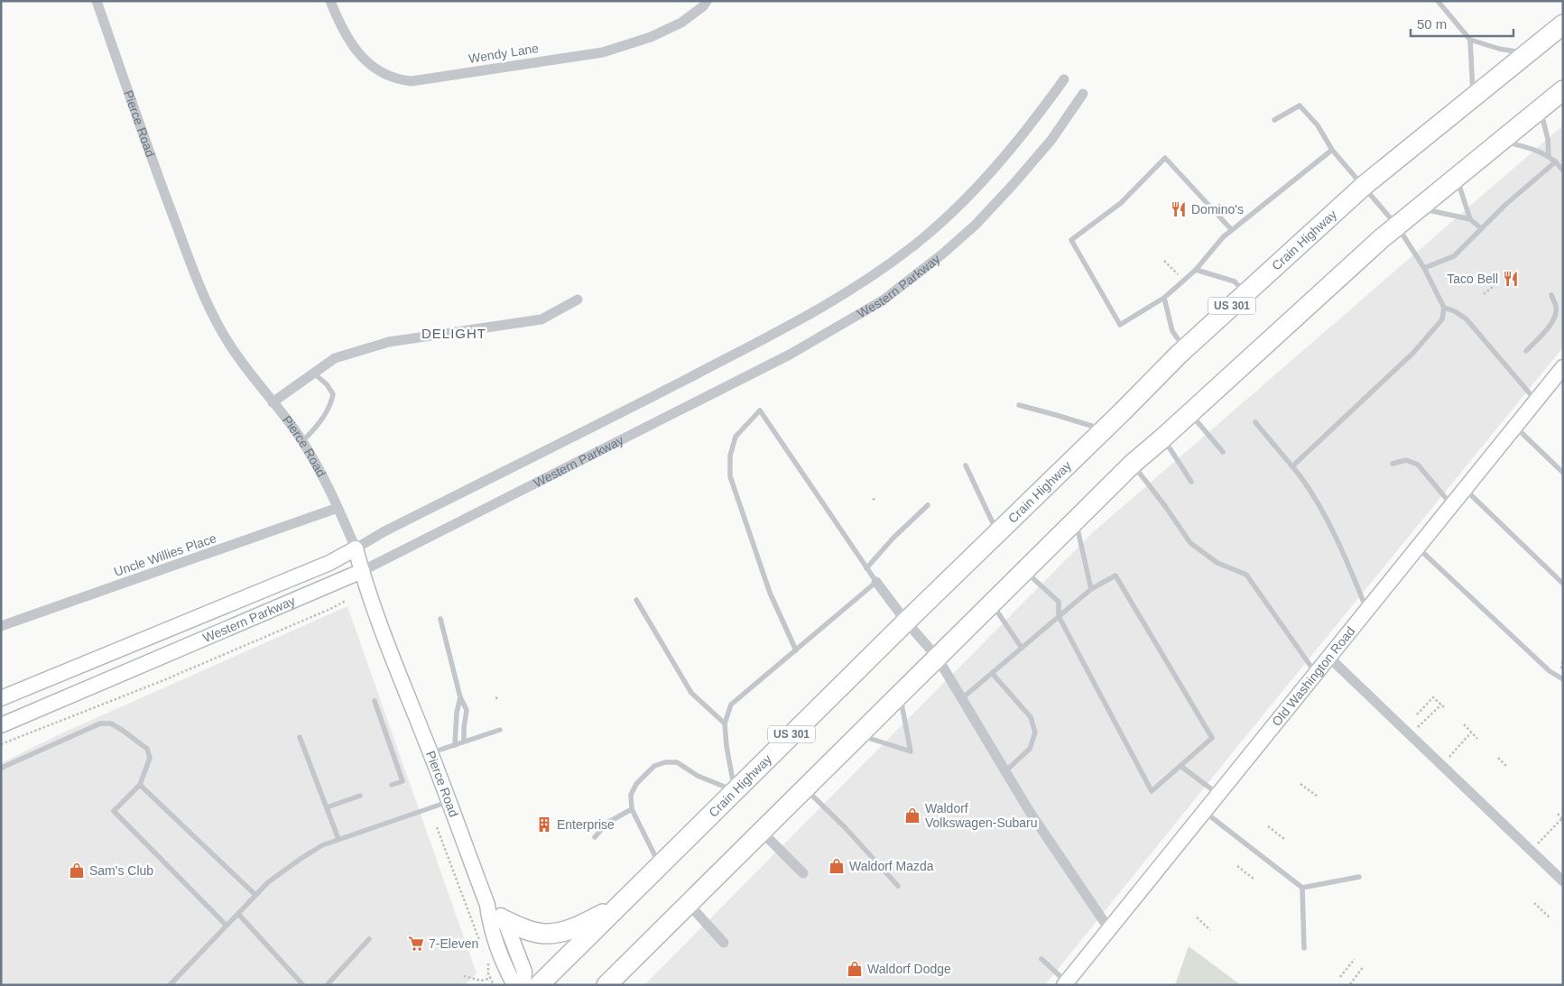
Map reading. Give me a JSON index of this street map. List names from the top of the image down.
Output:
{
  "streets": {
    "highway": ["Crain Highway", "US 301"],
    "main road": ["Pierce Road", "Western Parkway", "Old Washington Road"],
    "street": ["Wendy Lane", "Uncle Willies Place"]
  },
  "crossings": [
    ["Pierce Road", "Western Parkway"],
    ["Pierce Road", "Uncle Willies Place"]
  ],
  "districts": ["DELIGHT"],
  "places": {
    "restaurant": ["Domino's", "Taco Bell"],
    "shop": [
      "Waldorf Volkswagen-Subaru",
      "Waldorf Mazda",
      "Sam's Club",
      "Waldorf Dodge"
    ],
    "building": ["Enterprise"],
    "supermarket": ["7-Eleven"]
  },
  "scale_bar": "50 m"
}
